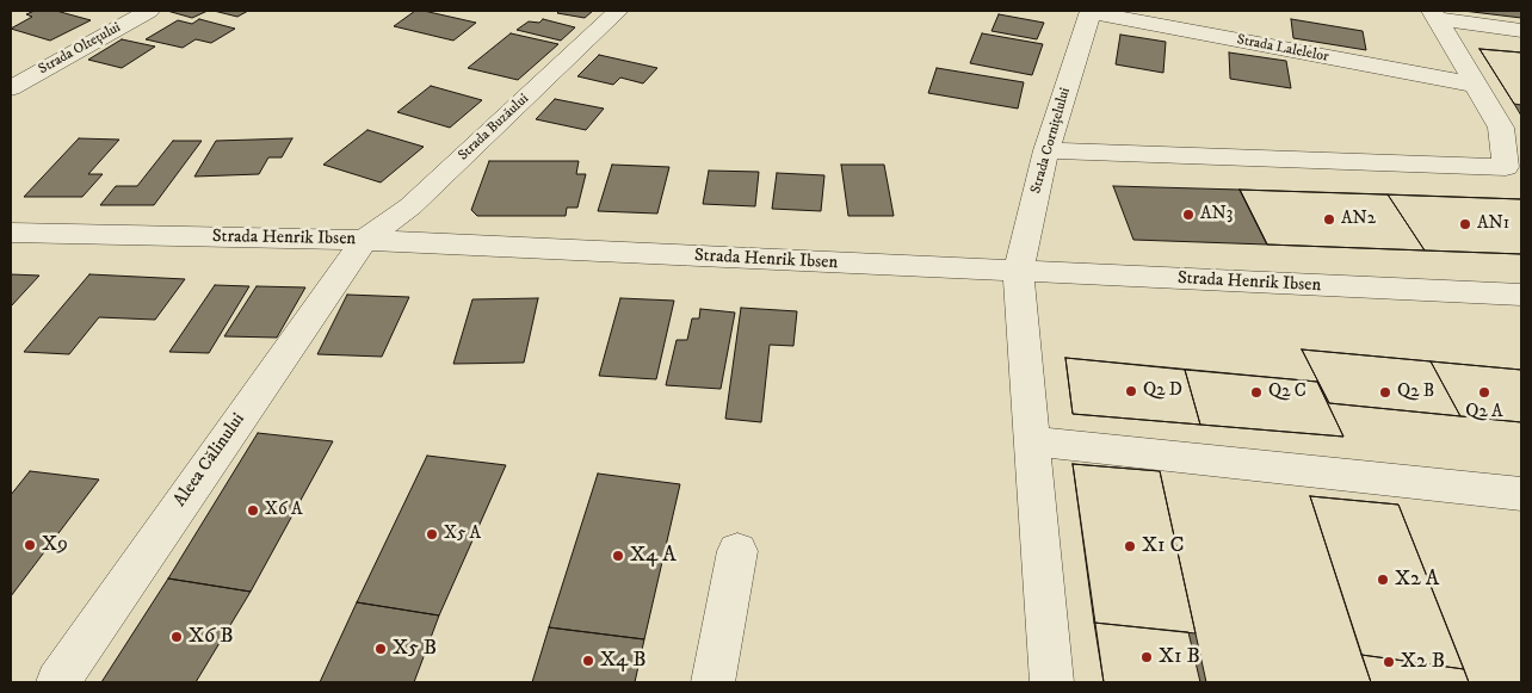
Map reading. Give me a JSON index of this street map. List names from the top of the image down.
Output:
{
  "streets": {
    "street": [
      "Strada Oltețului",
      "Strada Lalelelor",
      "Strada Buzăului",
      "Strada Cornițelului",
      "Strada Henrik Ibsen",
      "Aleea Călinului"
    ]
  },
  "crossings": [
    ["Strada Lalelelor", "Strada Cornițelului"],
    ["Strada Buzăului", "Strada Henrik Ibsen"],
    ["Strada Buzăului", "Aleea Călinului"],
    ["Strada Cornițelului", "Strada Henrik Ibsen"],
    ["Strada Henrik Ibsen", "Aleea Călinului"]
  ],
  "places": [
    "AN3",
    "AN2",
    "AN1",
    "Q2 D",
    "Q2 C",
    "Q2 B",
    "Q2 A",
    "X6 A",
    "X5 A",
    "X9",
    "X1 C",
    "X4 A",
    "X2 A",
    "X6 B",
    "X5 B",
    "X1 B",
    "X4 B",
    "X2 B"
  ]
}
